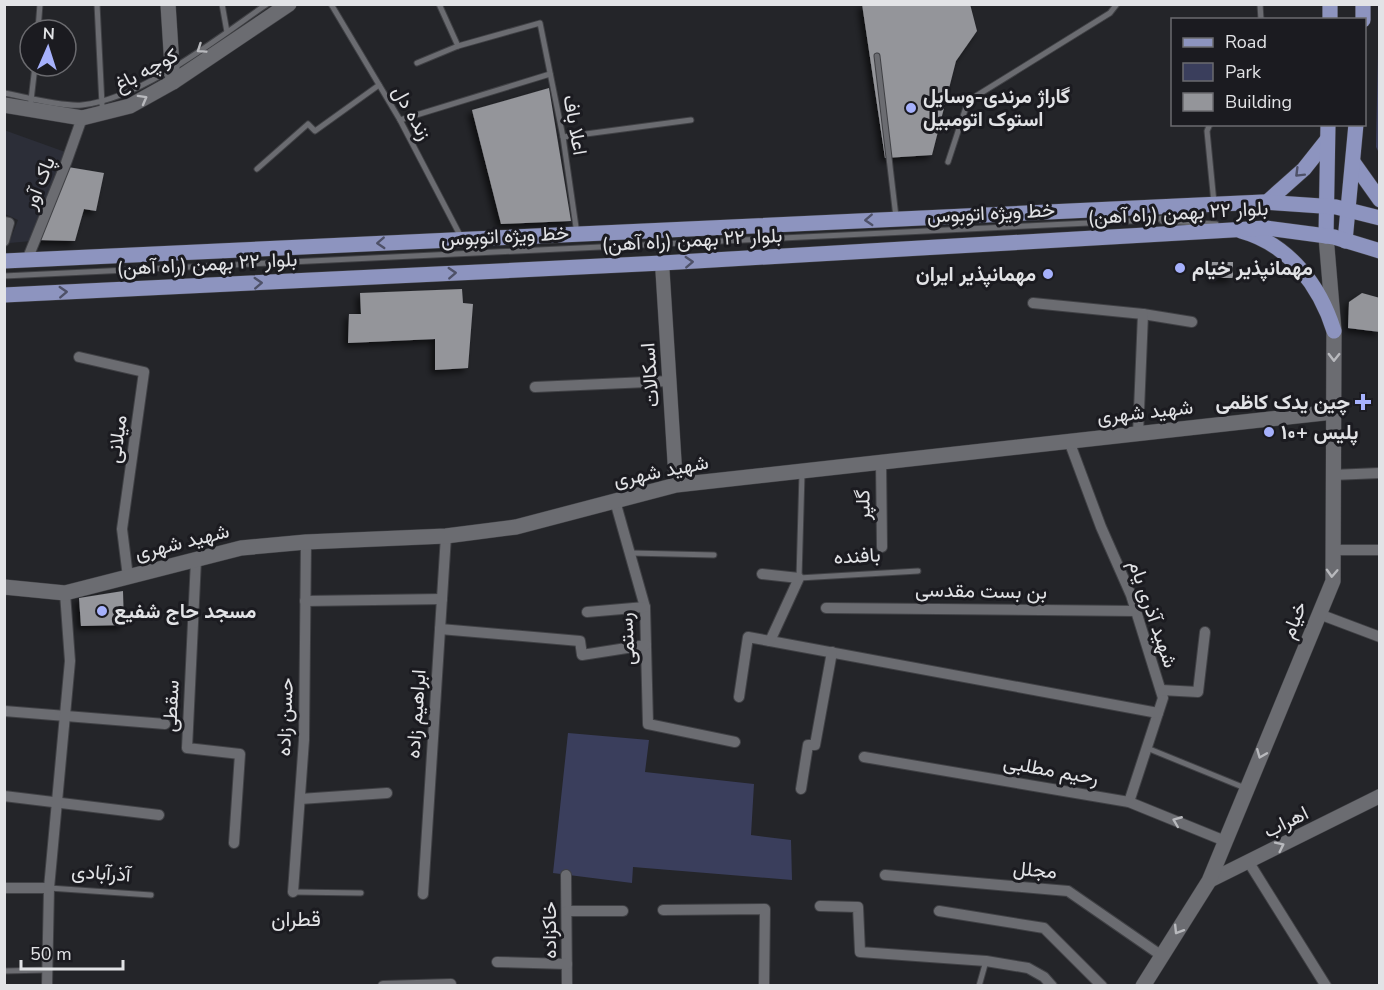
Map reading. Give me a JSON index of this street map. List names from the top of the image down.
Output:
{
  "streets": {
    "main road": [
      "کوچه باغ",
      "بلوار ۲۲ بهمن (راه آهن)",
      "شهید شهری",
      "خیام"
    ],
    "street": [
      "پاک آور",
      "اسکالات",
      "میلانی",
      "گلپر",
      "بافنده",
      "بن بست مقدسی",
      "شهید آذری یام",
      "رستمی",
      "سقطی",
      "ابراهیم زاده",
      "حسن زاده",
      "رحیم مطلبی",
      "اهراب",
      "مجلل",
      "خاکزاده"
    ],
    "lane": [
      "زنده دل",
      "اعلا باف",
      "خط ویژه اتوبوس",
      "آذرآبادی"
    ]
  },
  "crossings": [
    ["کوچه باغ", "پاک آور"],
    ["زنده دل", "بلوار ۲۲ بهمن (راه آهن)"],
    ["اعلا باف", "بلوار ۲۲ بهمن (راه آهن)"],
    ["پاک آور", "بلوار ۲۲ بهمن (راه آهن)"],
    ["بلوار ۲۲ بهمن (راه آهن)", "اسکالات"],
    ["بلوار ۲۲ بهمن (راه آهن)", "خیام"],
    ["اسکالات", "شهید شهری"],
    ["شهید شهری", "میلانی"],
    ["شهید شهری", "گلپر"],
    ["شهید شهری", "شهید آذری یام"],
    ["شهید شهری", "خیام"],
    ["شهید شهری", "رستمی"],
    ["شهید شهری", "سقطی"],
    ["شهید شهری", "ابراهیم زاده"],
    ["شهید شهری", "حسن زاده"],
    ["بن بست مقدسی", "شهید آذری یام"],
    ["شهید آذری یام", "رحیم مطلبی"],
    ["خیام", "رحیم مطلبی"],
    ["خیام", "اهراب"],
    ["خیام", "مجلل"]
  ],
  "one_way": ["خیام", "اهراب"],
  "districts": ["قطران"],
  "places": {
    "other": [
      "گاراژ مرندی-وسایل استوک اتومبیل",
      "مهمانپذیر خیام",
      "مهمانپذیر ایران",
      "پلیس +۱۰",
      "مسجد حاج شفیع"
    ],
    "health": ["چین یدک کاظمی"]
  },
  "legend": ["Road", "Park", "Building"],
  "scale_bar": "50 m",
  "north": "top"
}
